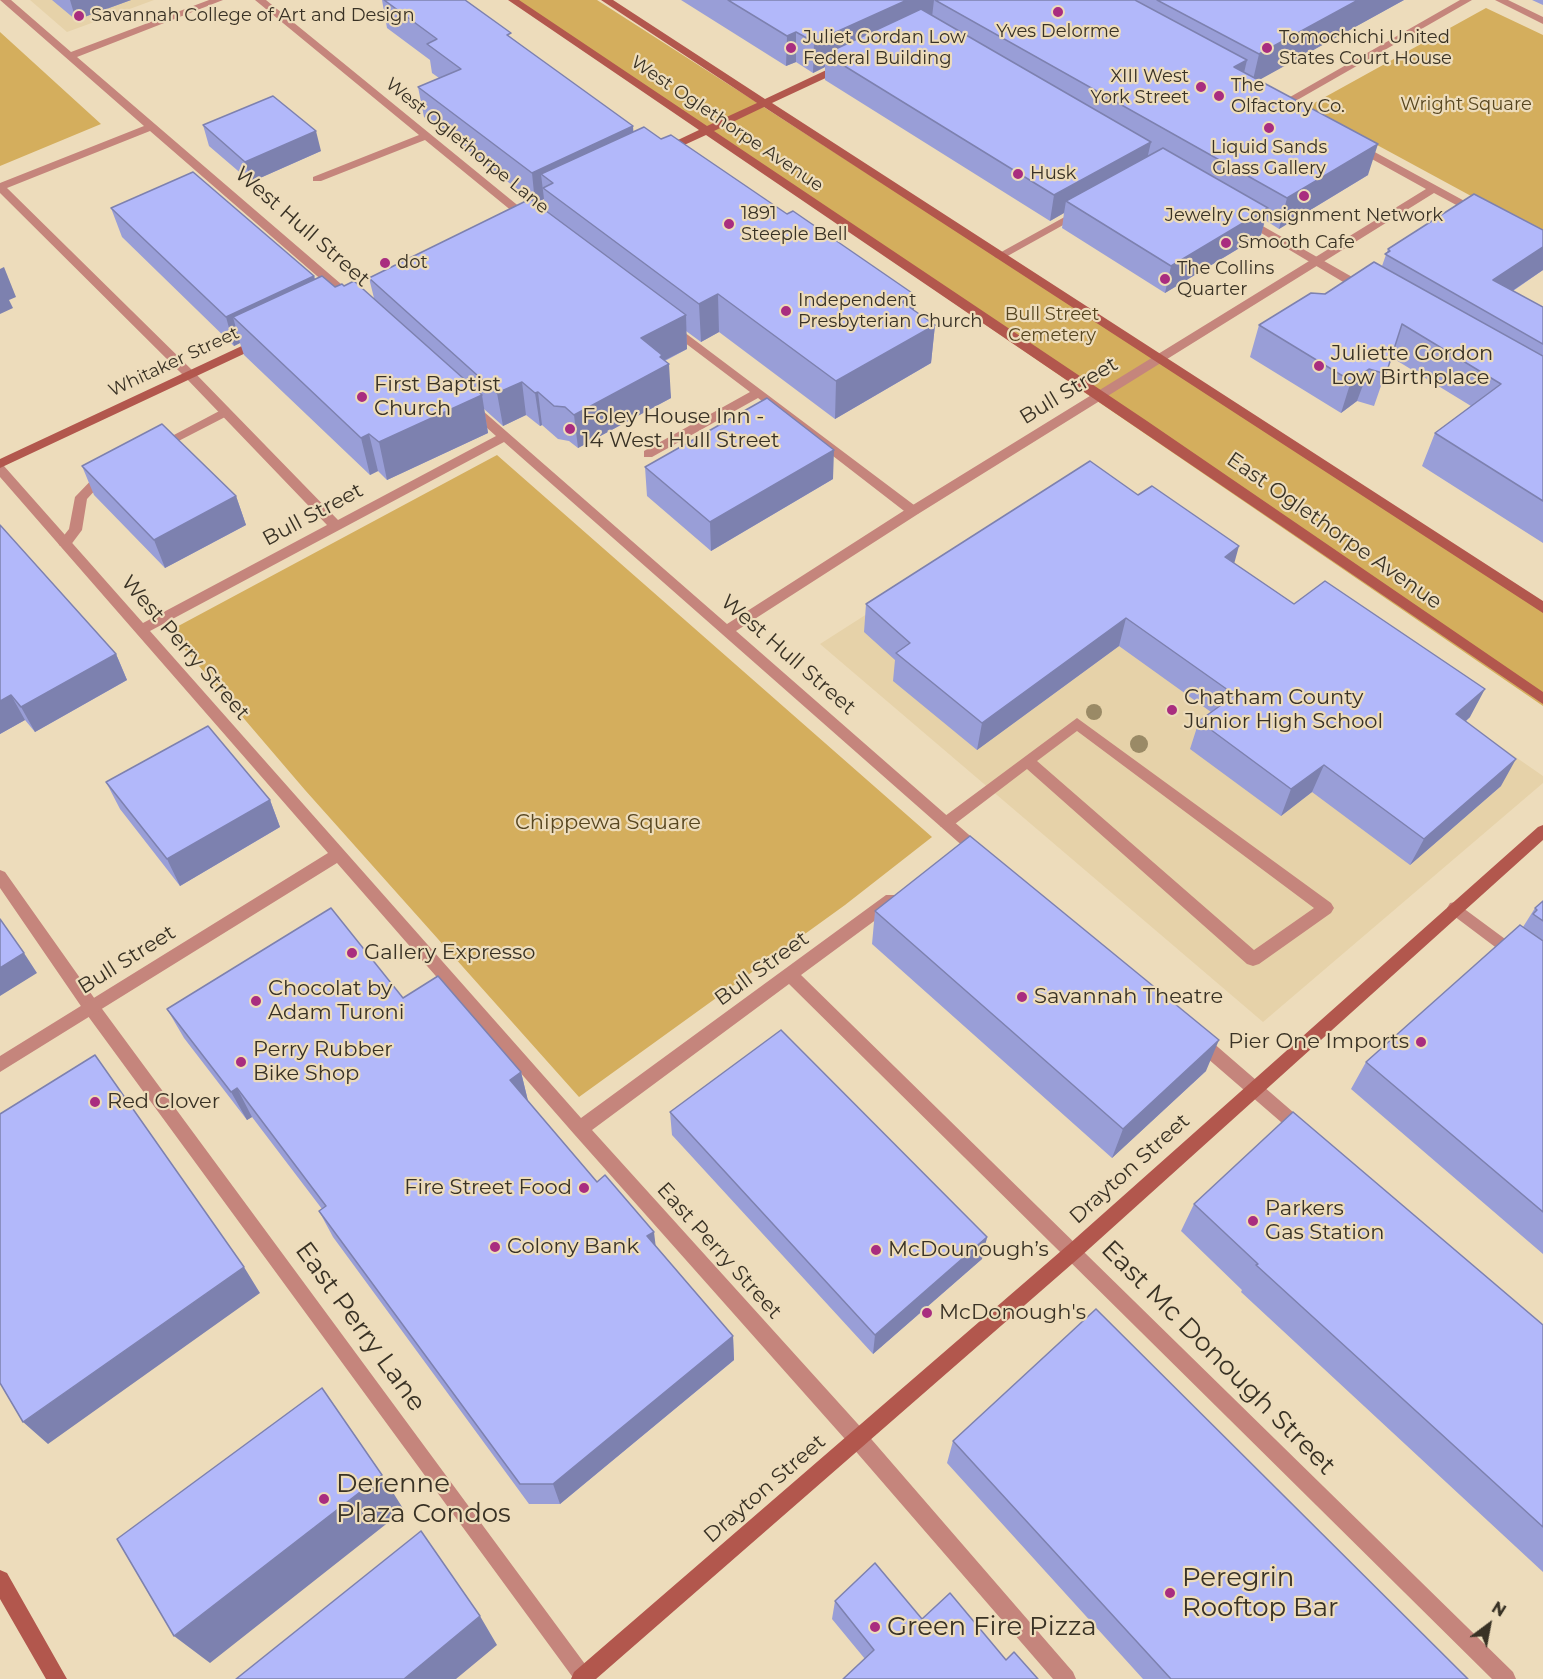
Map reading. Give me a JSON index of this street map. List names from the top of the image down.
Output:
{
  "streets": {
    "main road": [
      "West Oglethorpe Avenue",
      "Whitaker Street",
      "East Oglethorpe Avenue",
      "Drayton Street"
    ],
    "street": [
      "West Oglethorpe Lane",
      "West Hull Street",
      "Bull Street",
      "West Perry Street",
      "East Perry Street",
      "East Perry Lane",
      "East Mc Donough Street"
    ]
  },
  "crossings": [
    ["West Oglethorpe Avenue", "Bull Street"],
    ["West Oglethorpe Avenue", "East Oglethorpe Avenue"],
    ["West Hull Street", "Bull Street"],
    ["Bull Street", "East Oglethorpe Avenue"],
    ["Bull Street", "West Perry Street"],
    ["Bull Street", "East Perry Street"],
    ["Bull Street", "East Perry Lane"],
    ["Bull Street", "East Mc Donough Street"],
    ["West Perry Street", "East Perry Street"],
    ["Drayton Street", "East Perry Street"],
    ["Drayton Street", "East Perry Lane"],
    ["Drayton Street", "East Mc Donough Street"]
  ],
  "parks": ["Wright Square", "Bull Street Cemetery", "Chippewa Square"],
  "places": [
    "Yves Delorme",
    "Savannah College of Art and Design",
    "Juliet Gordan Low Federal Building",
    "Tomochichi United States Court House",
    "XIII West York Street",
    "The Olfactory Co.",
    "Liquid Sands Glass Gallery",
    "Husk",
    "Jewelry Consignment Network",
    "1891 Steeple Bell",
    "Smooth Cafe",
    "dot",
    "The Collins Quarter",
    "Independent Presbyterian Church",
    "Juliette Gordon Low Birthplace",
    "First Baptist Church",
    "Foley House Inn - 14 West Hull Street",
    "Chatham County Junior High School",
    "Gallery Expresso",
    "Savannah Theatre",
    "Chocolat by Adam Turoni",
    "Pier One Imports",
    "Perry Rubber Bike Shop",
    "Red Clover",
    "Fire Street Food",
    "Parkers Gas Station",
    "Colony Bank",
    "McDounough’s",
    "McDonough's",
    "Derenne Plaza Condos",
    "Peregrin Rooftop Bar",
    "Green Fire Pizza"
  ],
  "north": "top right"
}
